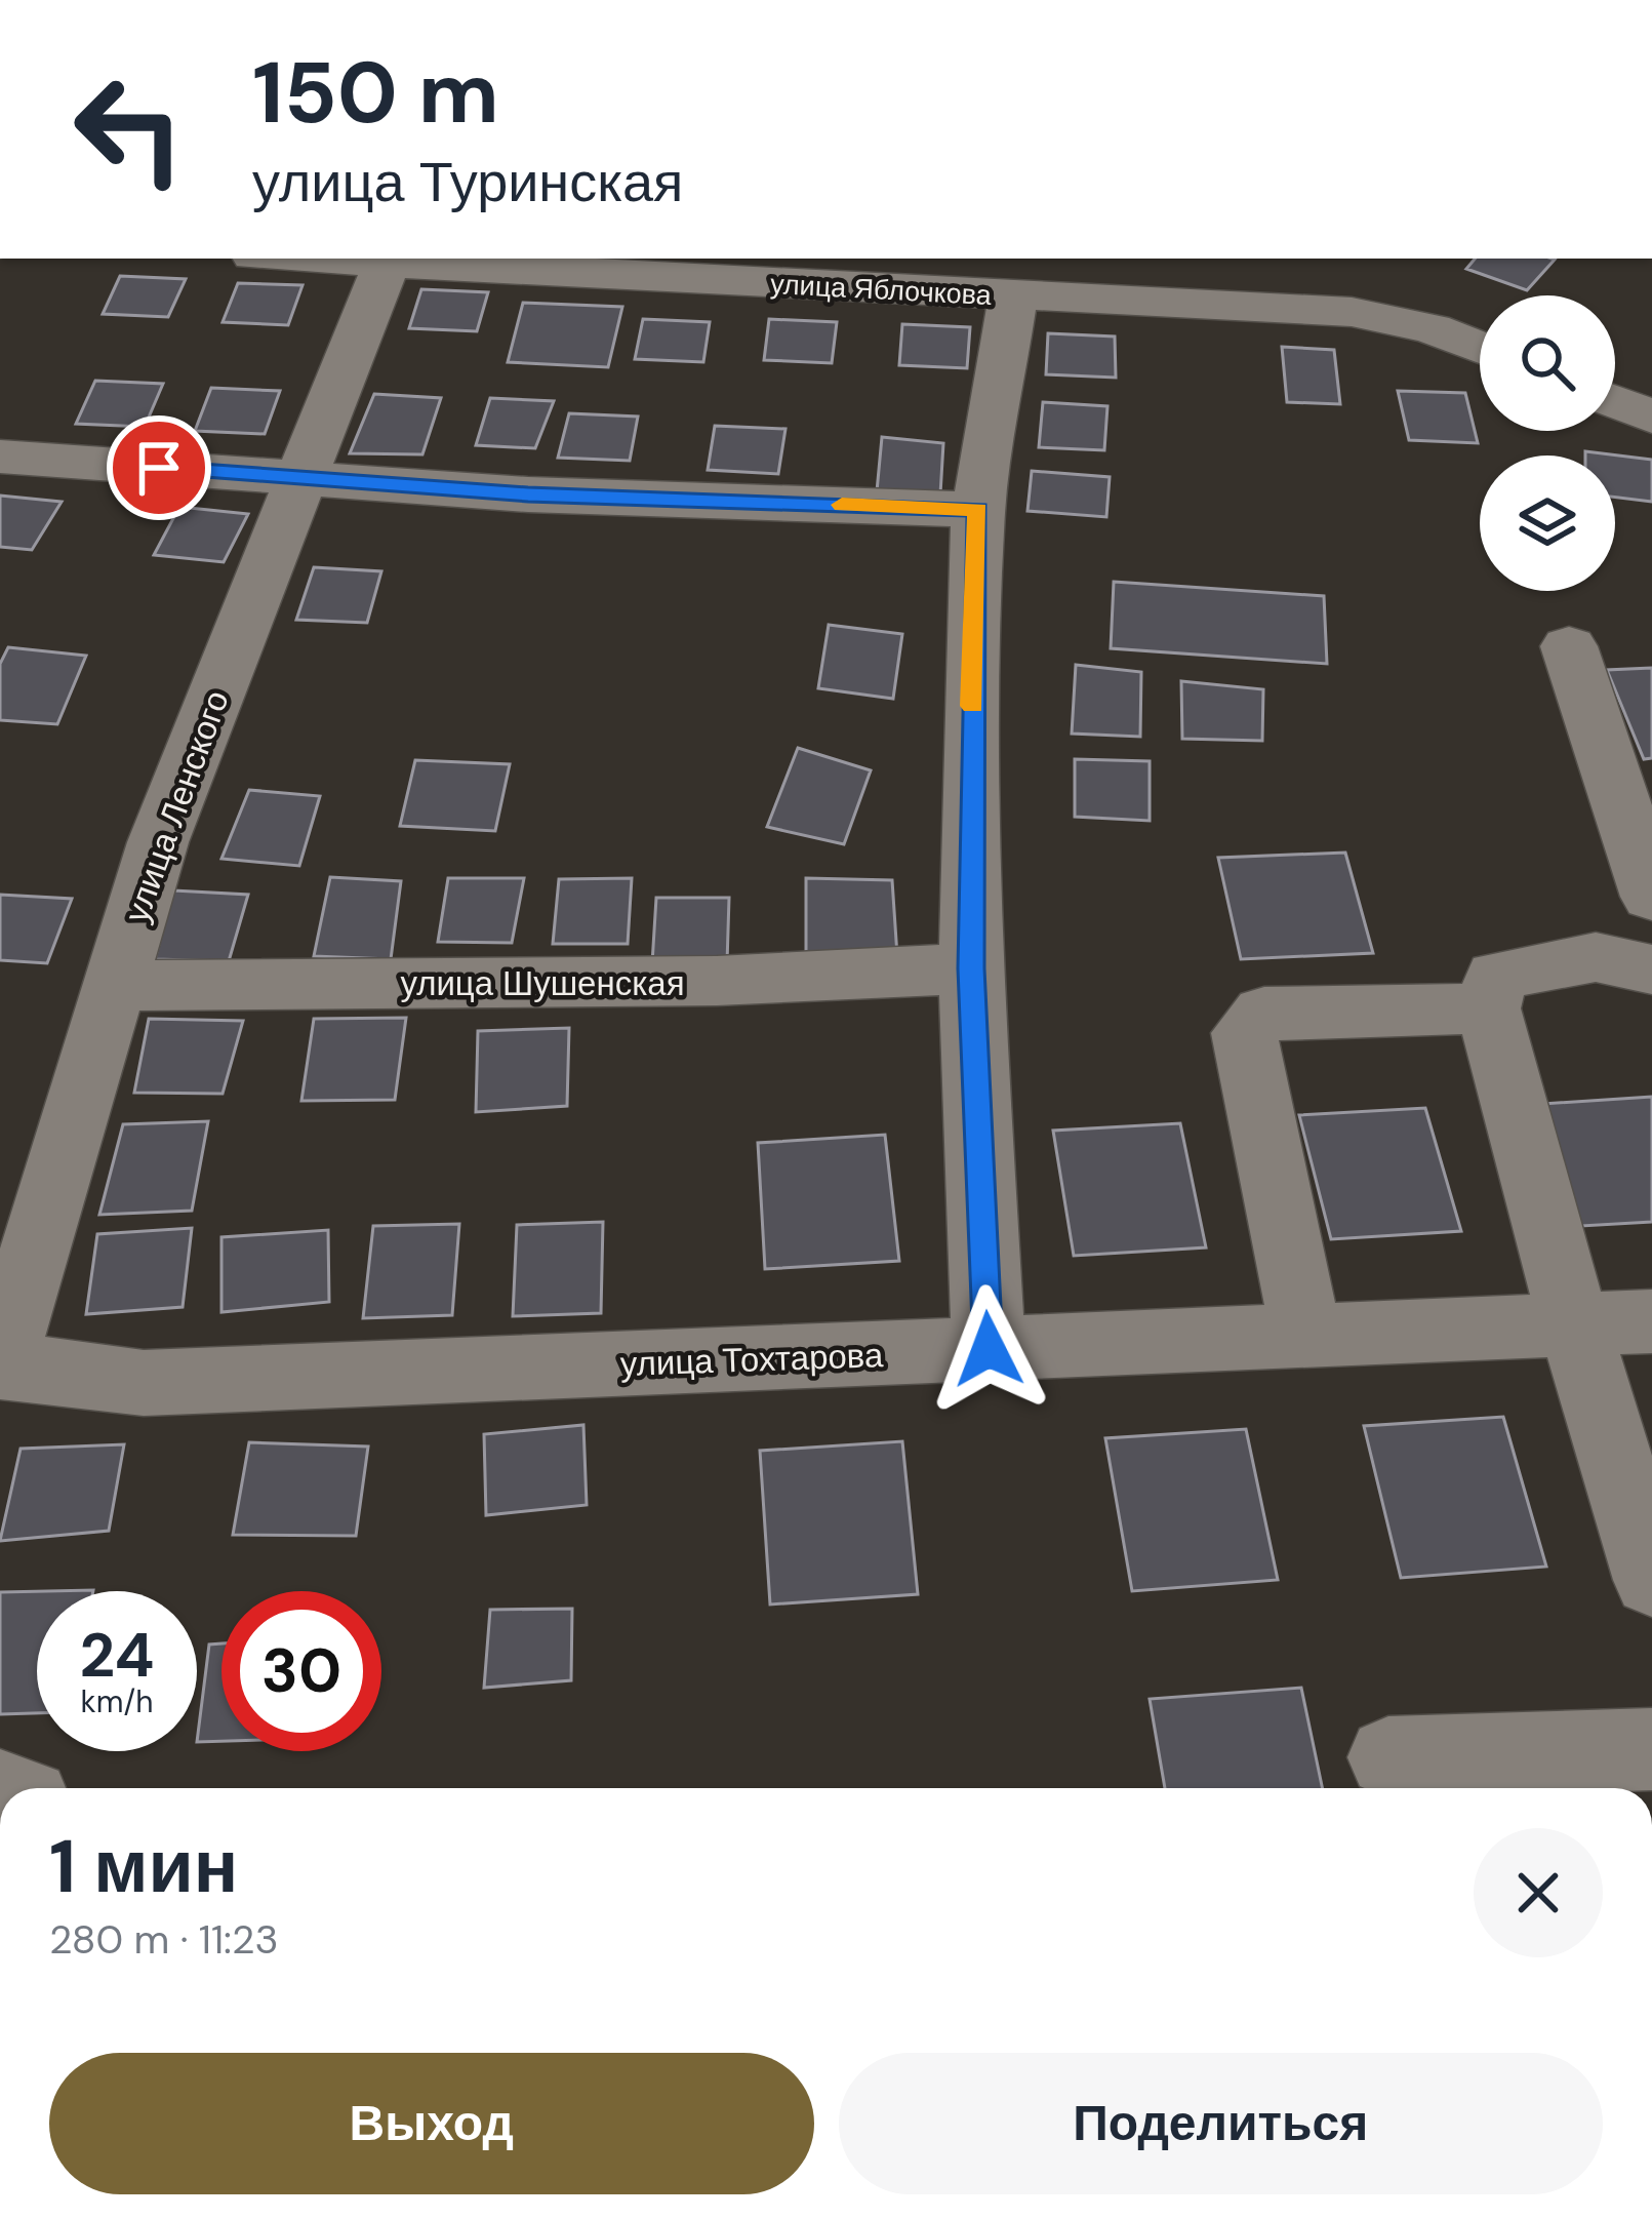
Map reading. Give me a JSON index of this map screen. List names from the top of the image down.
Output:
{
  "streets": {
    "street": [
      "улица Яблочкова",
      "улица Ленского",
      "улица Шушенская",
      "улица Тохтарова"
    ]
  },
  "crossings": [
    ["улица Яблочкова", "улица Ленского"],
    ["улица Ленского", "улица Шушенская"],
    ["улица Ленского", "улица Тохтарова"]
  ],
  "page": {
    "turn": ["150 m", "улица Туринская"],
    "speed": "24 km/h",
    "limit": "30",
    "heading": ["1 мин", "280 m · 11:23"],
    "buttons": ["Выход", "Поделиться"]
  }
}
